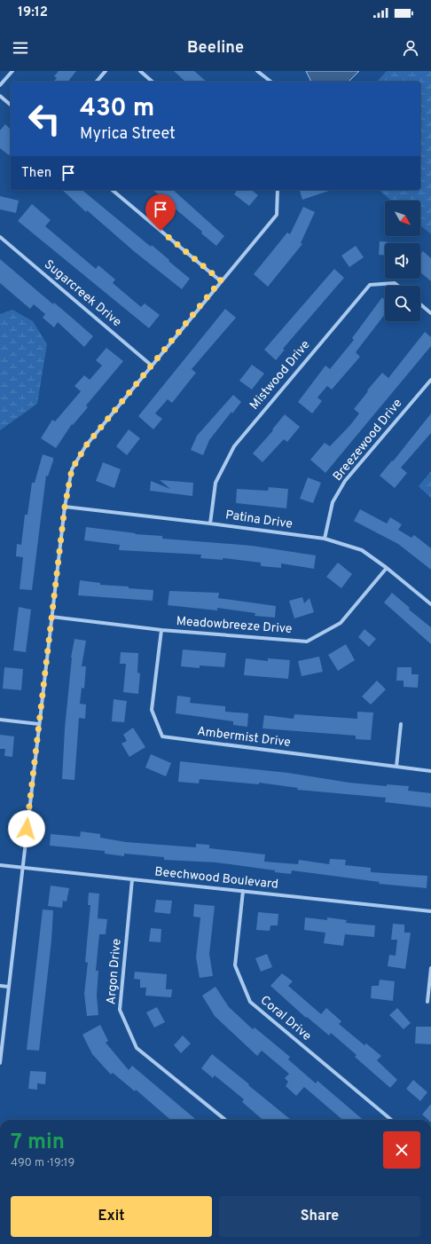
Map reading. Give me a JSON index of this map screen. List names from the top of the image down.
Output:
{
  "streets": {
    "street": [
      "Sugarcreek Drive",
      "Mistwood Drive",
      "Breezewood Drive",
      "Patina Drive",
      "Meadowbreeze Drive",
      "Ambermist Drive",
      "Beechwood Boulevard",
      "Argon Drive",
      "Coral Drive"
    ]
  },
  "crossings": [
    ["Mistwood Drive", "Patina Drive"],
    ["Breezewood Drive", "Patina Drive"],
    ["Patina Drive", "Meadowbreeze Drive"],
    ["Meadowbreeze Drive", "Ambermist Drive"],
    ["Beechwood Boulevard", "Argon Drive"],
    ["Beechwood Boulevard", "Coral Drive"]
  ],
  "north": "bottom right",
  "page": {
    "status": "19:12",
    "header": "Beeline",
    "turn": ["430 m", "Myrica Street"],
    "then": "Then",
    "heading": ["7 min", "490 m · 19:19"],
    "buttons": ["Exit", "Share"]
  }
}
